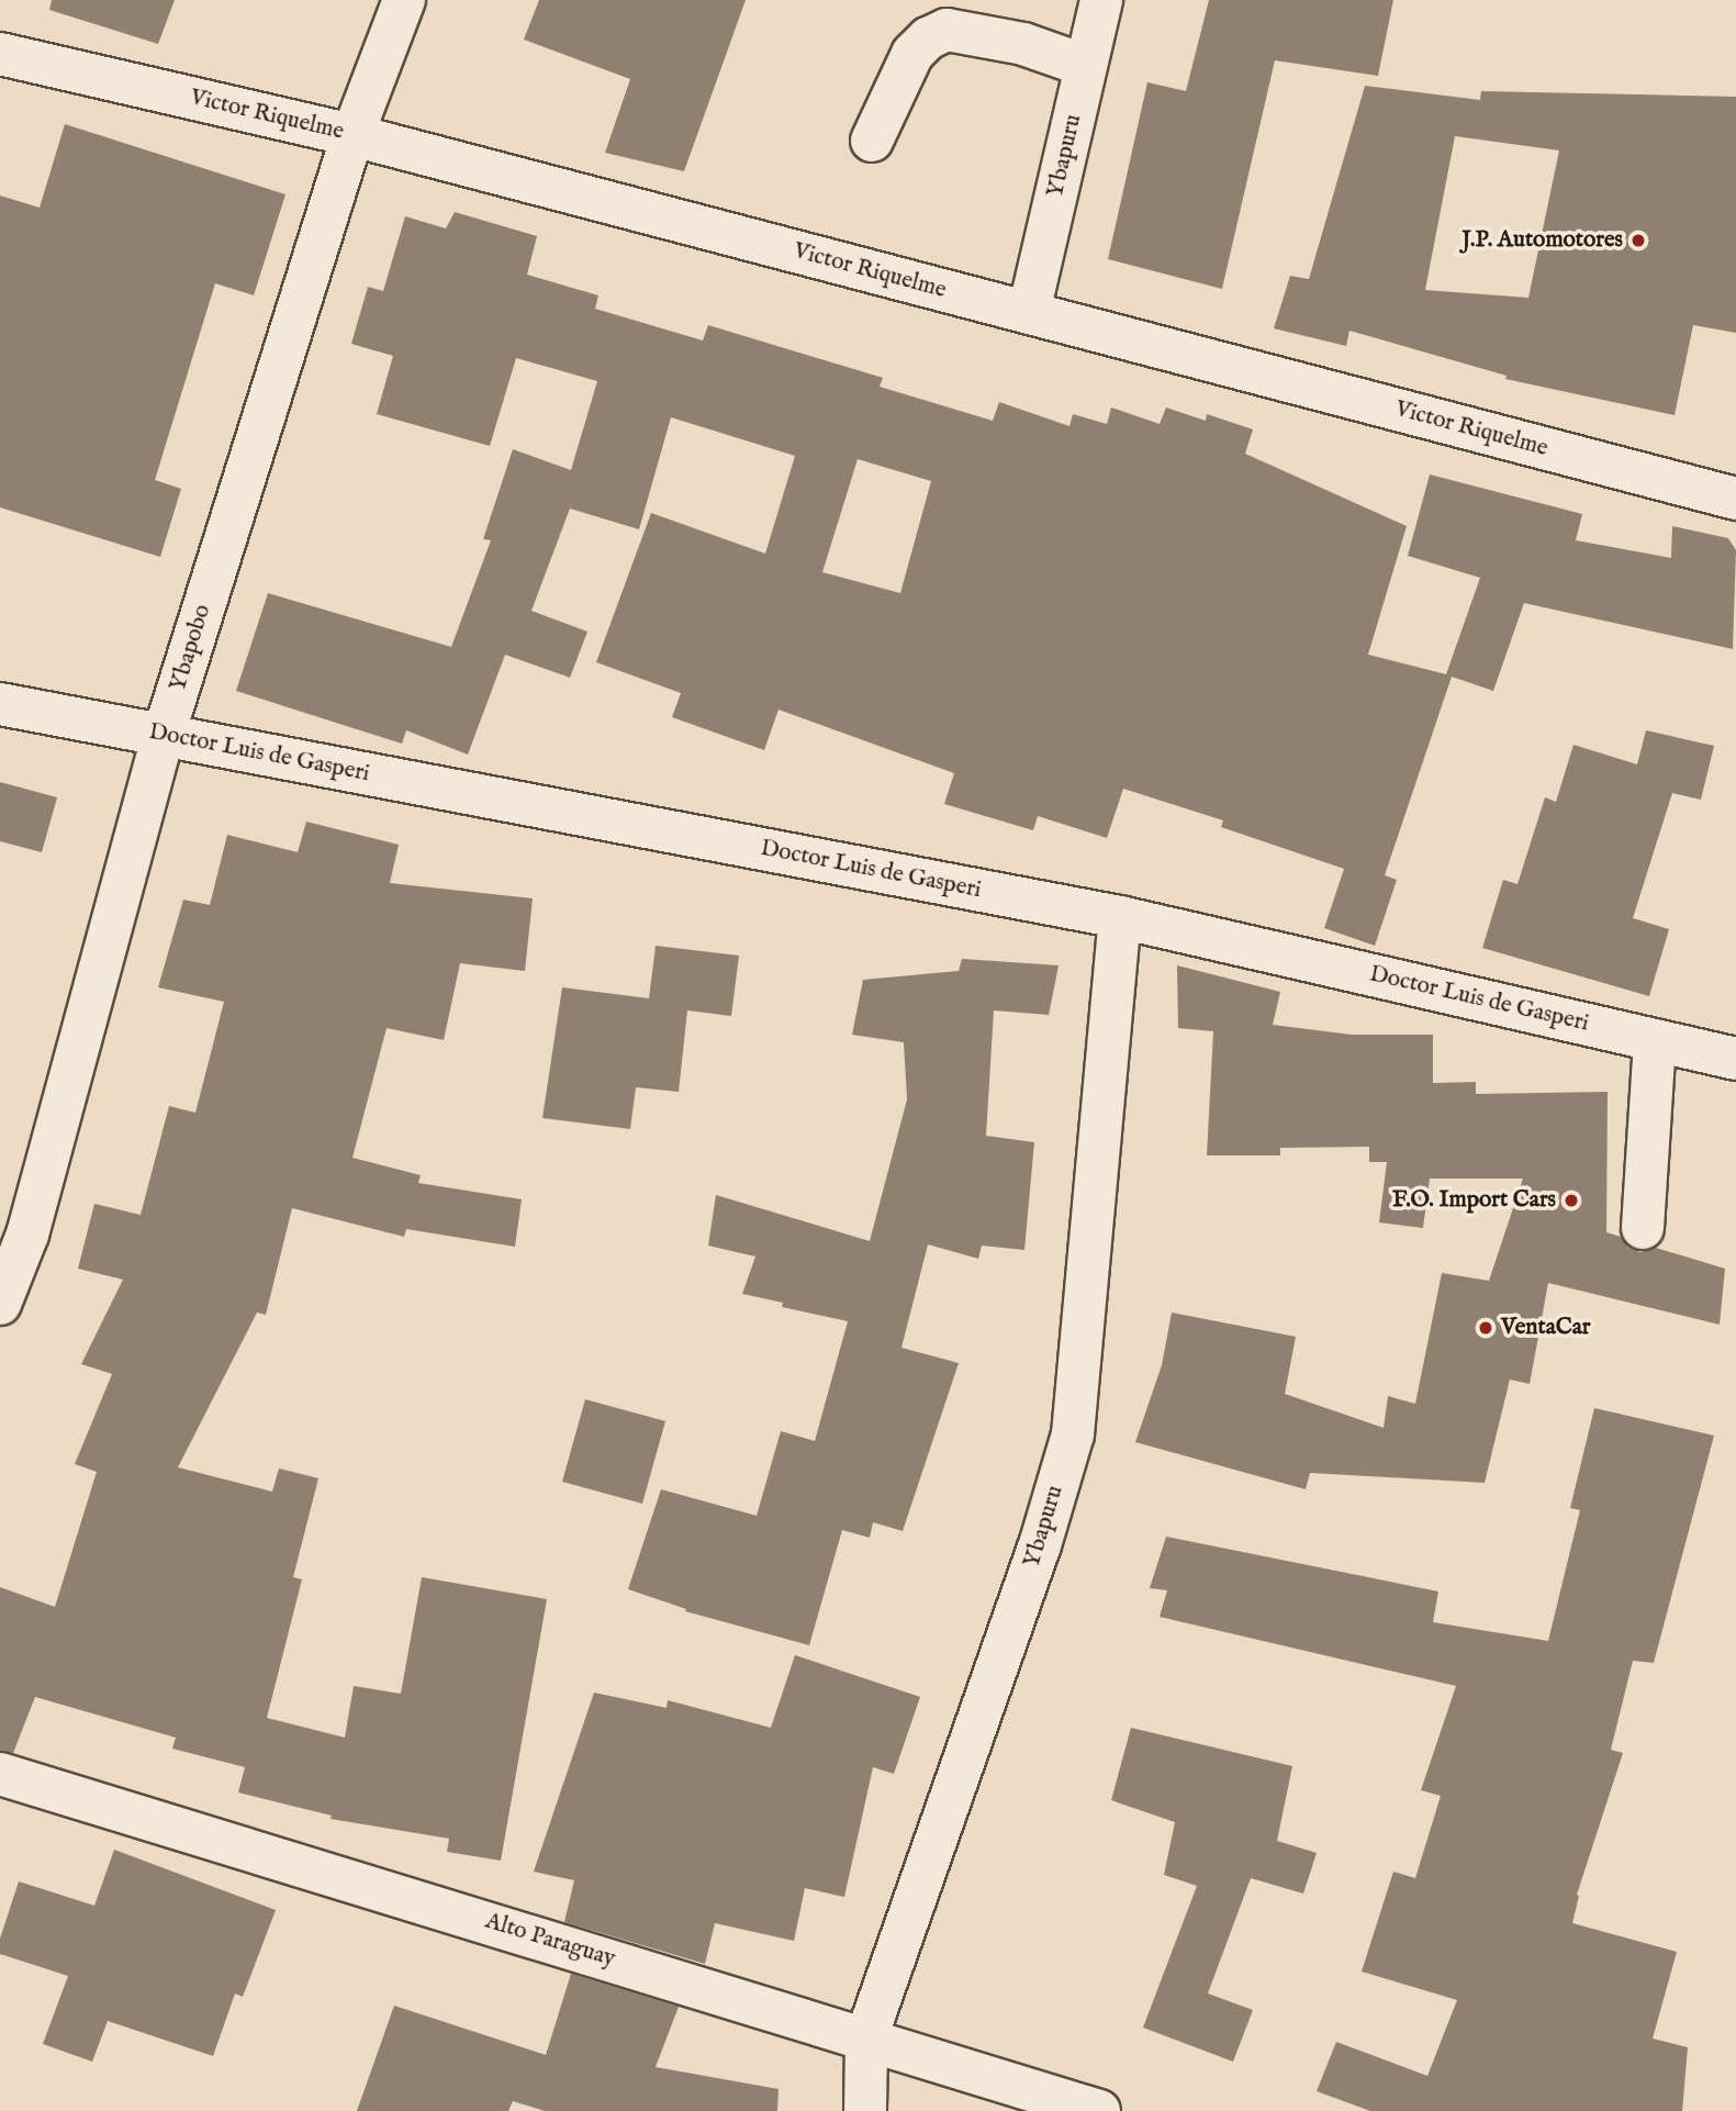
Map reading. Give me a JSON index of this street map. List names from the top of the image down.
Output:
{
  "streets": {
    "street": [
      "Victor Riquelme",
      "Ybapuru",
      "Ybapobo",
      "Doctor Luis de Gasperi",
      "Alto Paraguay"
    ]
  },
  "crossings": [
    ["Victor Riquelme", "Ybapuru"],
    ["Victor Riquelme", "Ybapobo"],
    ["Ybapuru", "Doctor Luis de Gasperi"],
    ["Ybapuru", "Alto Paraguay"],
    ["Ybapobo", "Doctor Luis de Gasperi"]
  ],
  "places": ["J.P. Automotores", "F.O. Import Cars", "VentaCar"]
}
